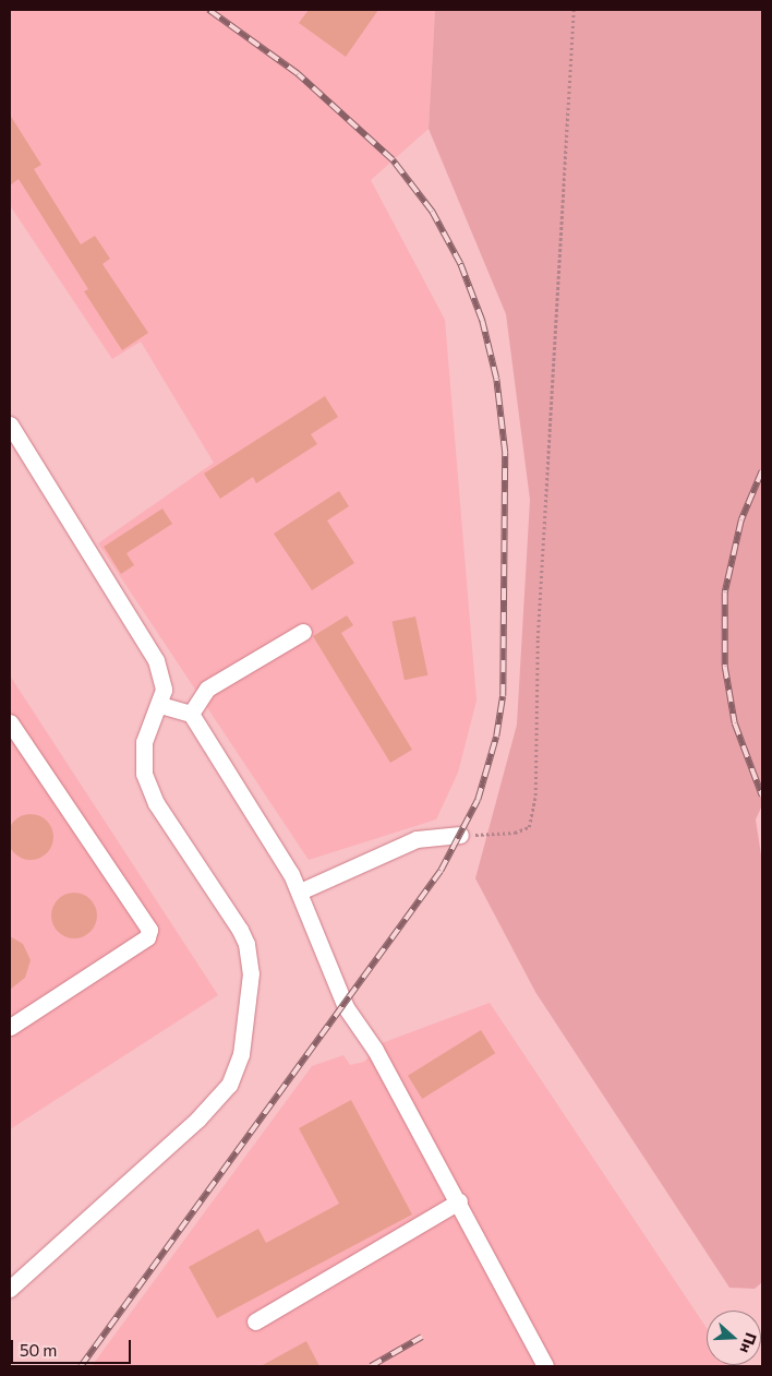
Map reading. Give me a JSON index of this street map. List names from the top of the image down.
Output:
{
  "scale_bar": "50 m",
  "north": "right"
}
